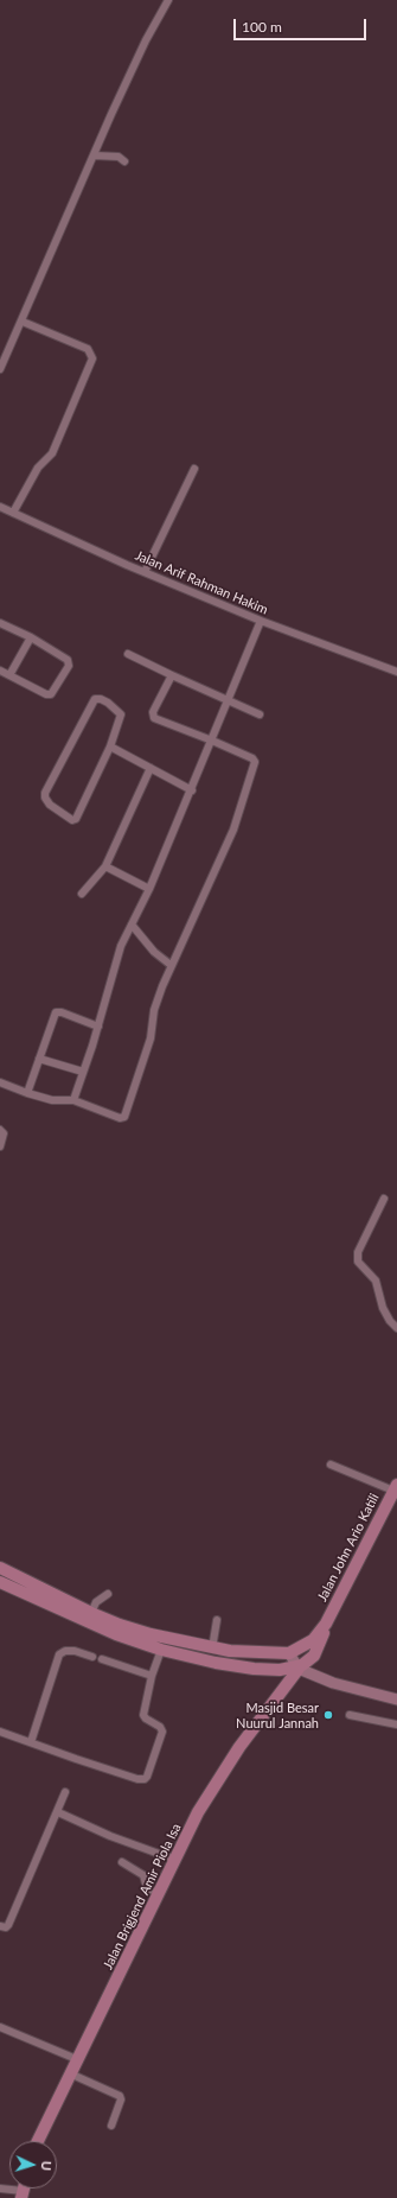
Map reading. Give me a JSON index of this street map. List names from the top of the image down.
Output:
{
  "streets": {
    "main road": ["Jalan John Ario Katili", "Jalan Brigjend Amir Piola Isa"],
    "street": ["Jalan Arif Rahman Hakim"]
  },
  "crossings": [
    ["Jalan John Ario Katili", "Jalan Brigjend Amir Piola Isa"]
  ],
  "places": ["Masjid Besar Nuurul Jannah"],
  "scale_bar": "100 m",
  "north": "right"
}
